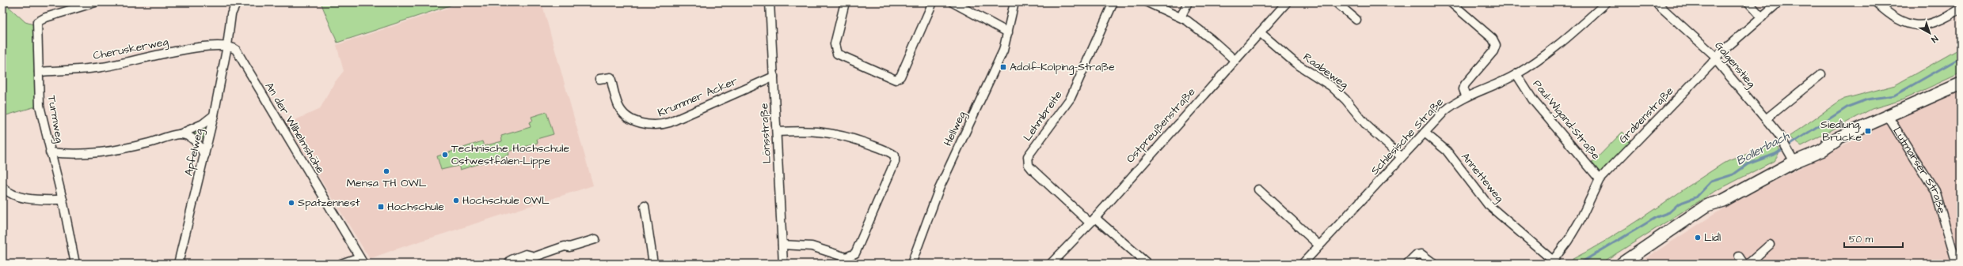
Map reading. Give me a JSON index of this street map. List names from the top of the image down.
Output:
{
  "streets": {
    "main road": ["Lütmarser Straße"],
    "street": [
      "Cheruskerweg",
      "Galgenstieg",
      "Raabeweg",
      "Krummer Acker",
      "Grabenstraße",
      "Lehmbreite",
      "Turmweg",
      "Paul-Wigand-Straße",
      "Ostpreußenstraße",
      "An der Wilhelmshöhe",
      "Hellweg",
      "Lönsstraße",
      "Schlesische Straße",
      "Apfelweg",
      "Annetteweg"
    ]
  },
  "crossings": [
    ["Cheruskerweg", "Turmweg"],
    ["Cheruskerweg", "An der Wilhelmshöhe"],
    ["Cheruskerweg", "Apfelweg"],
    ["Galgenstieg", "Grabenstraße"],
    ["Galgenstieg", "Lütmarser Straße"],
    ["Raabeweg", "Ostpreußenstraße"],
    ["Raabeweg", "Schlesische Straße"],
    ["Krummer Acker", "Lönsstraße"],
    ["Grabenstraße", "Paul-Wigand-Straße"],
    ["Grabenstraße", "Annetteweg"],
    ["Lehmbreite", "Ostpreußenstraße"],
    ["Paul-Wigand-Straße", "Schlesische Straße"],
    ["An der Wilhelmshöhe", "Apfelweg"],
    ["Schlesische Straße", "Annetteweg"]
  ],
  "water": ["Bollerbach"],
  "places": {
    "transit": ["Adolf-Kolping-Straße", "Siedlung, Brücke", "Hochschule"],
    "other": [
      "Technische Hochschule Ostwestfalen-Lippe",
      "Mensa TH OWL",
      "Hochschule OWL",
      "Spatzennest",
      "Lidl"
    ]
  },
  "scale_bar": "50 m",
  "north": "bottom right"
}
